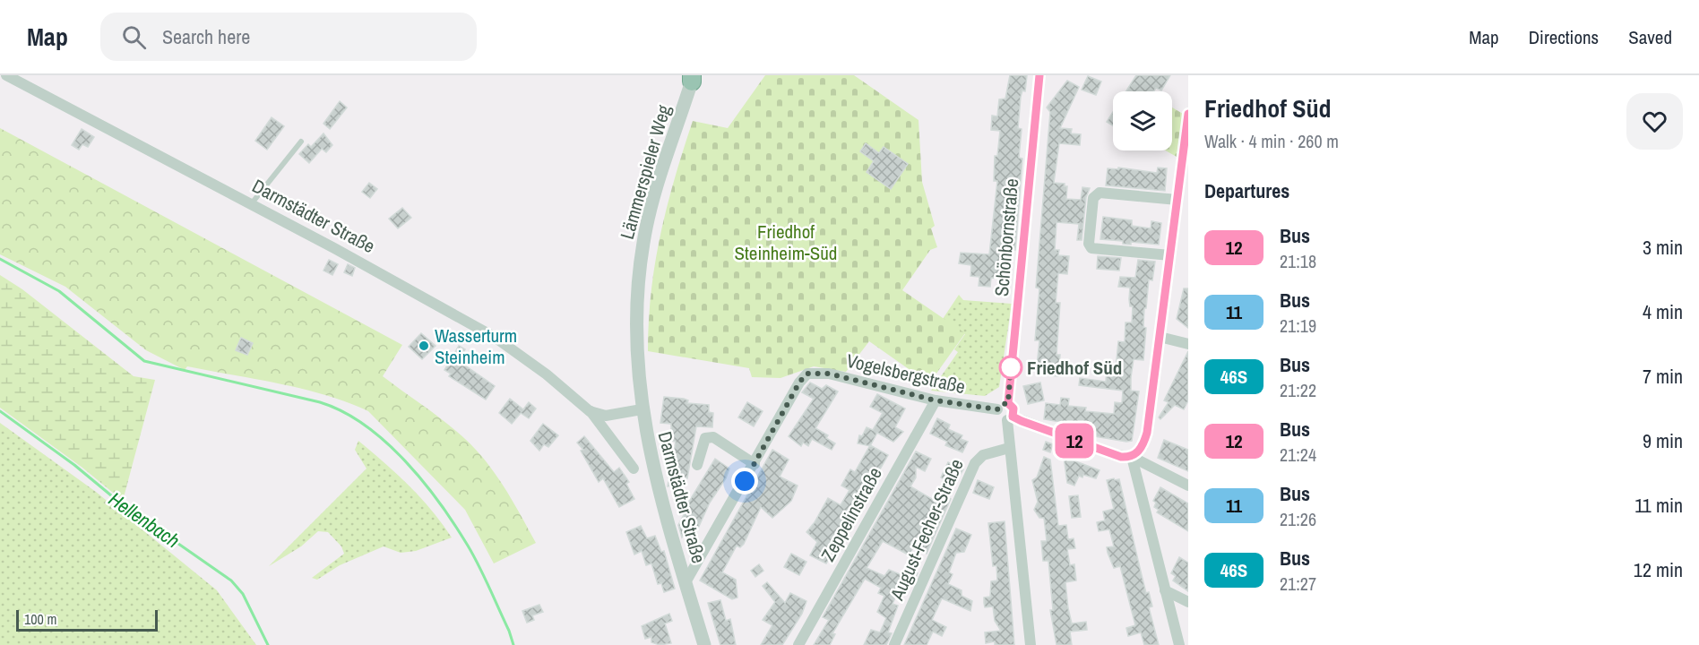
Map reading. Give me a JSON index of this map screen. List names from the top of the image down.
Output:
{
  "streets": {
    "street": [
      "Lämmerspieler Weg",
      "Darmstädter Straße",
      "Schönbornstraße",
      "Vogelsbergstraße",
      "Zeppelinstraße",
      "August-Fecher-Straße"
    ]
  },
  "crossings": [
    ["Lämmerspieler Weg", "Darmstädter Straße"],
    ["Schönbornstraße", "Vogelsbergstraße"],
    ["Schönbornstraße", "August-Fecher-Straße"],
    ["Vogelsbergstraße", "Zeppelinstraße"]
  ],
  "water": ["Hellenbach"],
  "parks": ["Friedhof Steinheim-Süd"],
  "places": ["Wasserturm Steinheim", "Friedhof Süd"],
  "lines": ["bus line 12"],
  "scale_bar": "100 m",
  "page": {
    "header": "Map",
    "search": "Search here",
    "nav": ["Map", "Directions", "Saved"],
    "on_map": "12",
    "heading": [
      ["Friedhof Süd", "Walk · 4 min · 260 m"],
      "Departures"
    ],
    "list": [
      {
        "mark": "12",
        "name": "Bus",
        "note": "21:18",
        "value": "3 min"
      },
      {
        "mark": "11",
        "name": "Bus",
        "note": "21:19",
        "value": "4 min"
      },
      {
        "mark": "46S",
        "name": "Bus",
        "note": "21:22",
        "value": "7 min"
      },
      {
        "mark": "12",
        "name": "Bus",
        "note": "21:24",
        "value": "9 min"
      },
      {
        "mark": "11",
        "name": "Bus",
        "note": "21:26",
        "value": "11 min"
      },
      {
        "mark": "46S",
        "name": "Bus",
        "note": "21:27",
        "value": "12 min"
      }
    ],
    "scale": "100 m"
  }
}
